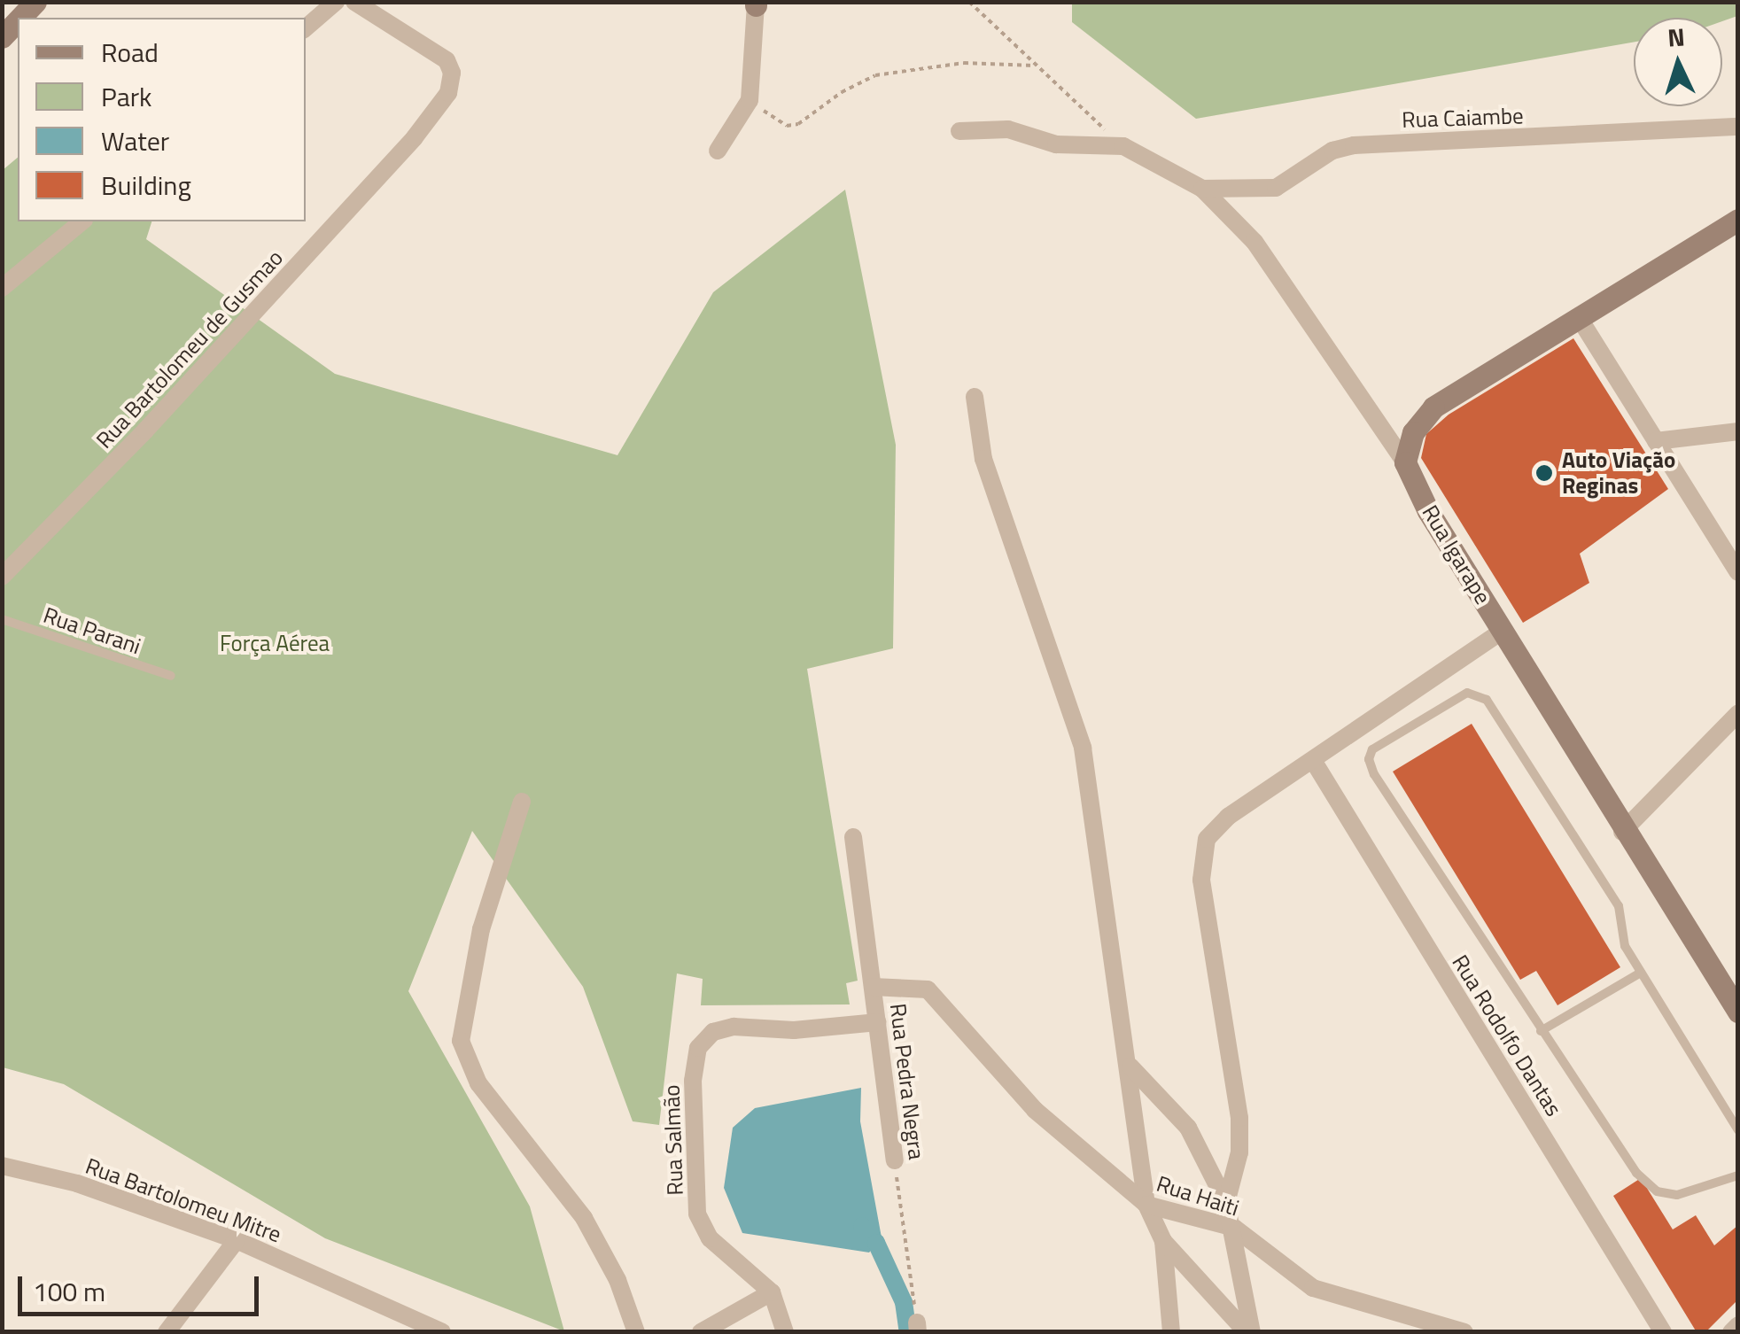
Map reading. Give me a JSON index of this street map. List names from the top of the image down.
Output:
{
  "streets": {
    "main road": ["Rua Igarape"],
    "street": [
      "Rua Caiambe",
      "Rua Bartolomeu de Gusmao",
      "Rua Rodolfo Dantas",
      "Rua Pedra Negra",
      "Rua Salmão",
      "Rua Haiti",
      "Rua Bartolomeu Mitre"
    ],
    "lane": ["Rua Parani"]
  },
  "crossings": [
    ["Rua Caiambe", "Rua Igarape"],
    ["Rua Pedra Negra", "Rua Salmão"],
    ["Rua Pedra Negra", "Rua Haiti"]
  ],
  "parks": ["Força Aérea"],
  "places": ["Auto Viação Reginas"],
  "legend": [
    "Road",
    "Park",
    "Water",
    "Building"
  ],
  "scale_bar": "100 m",
  "north": "top"
}
